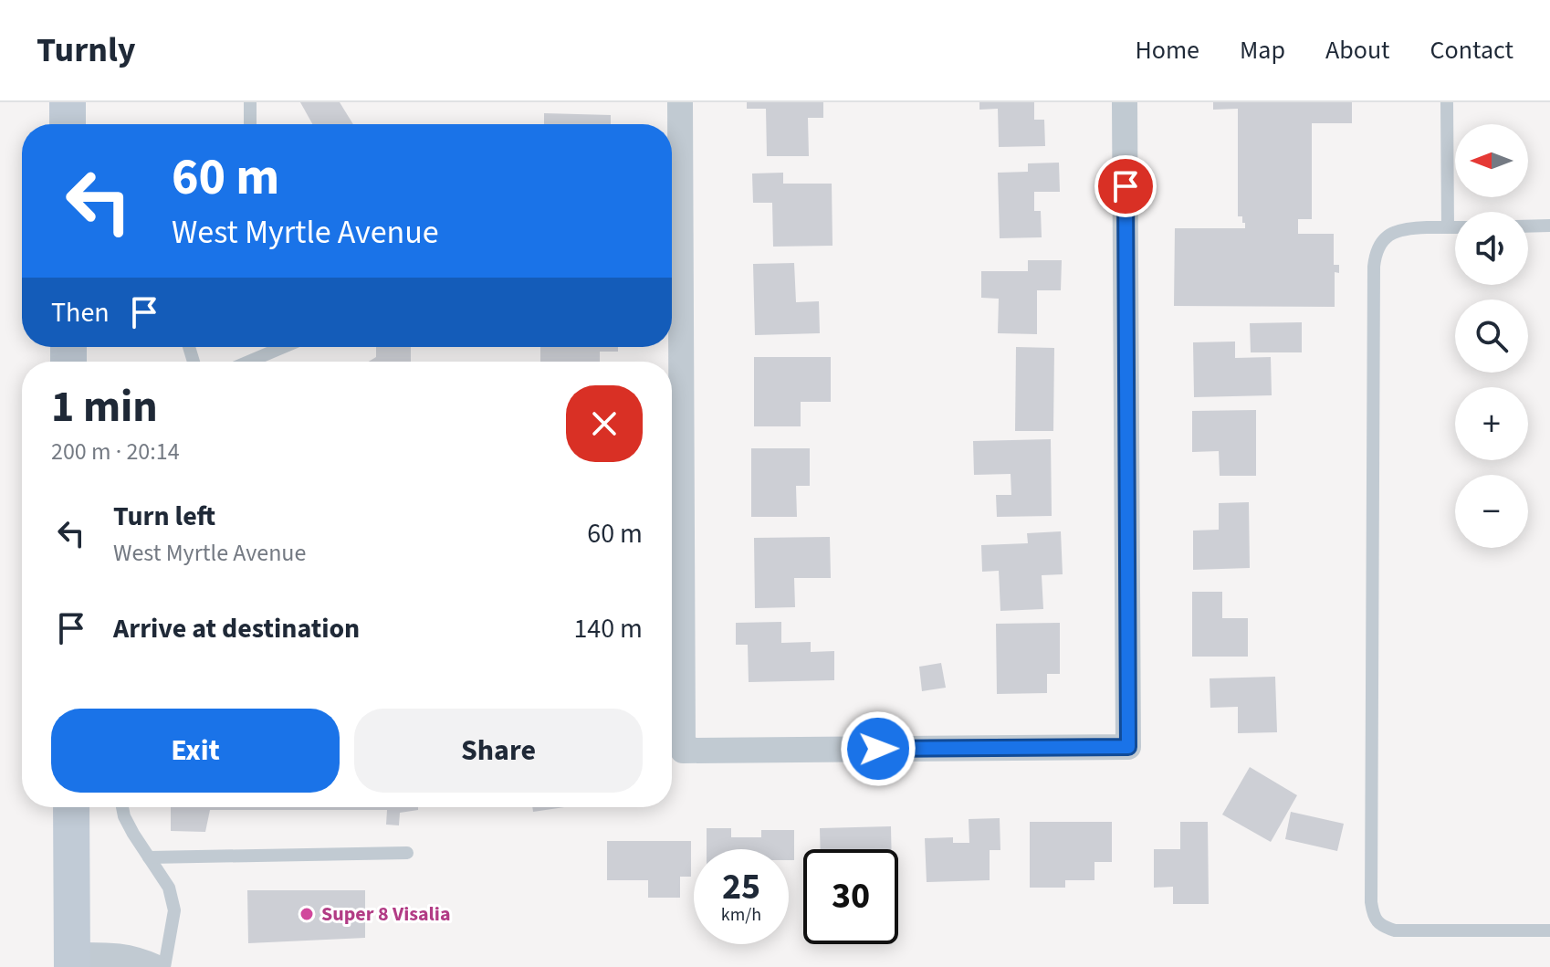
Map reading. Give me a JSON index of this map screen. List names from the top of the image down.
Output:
{
  "places": ["Super 8 Visalia"],
  "north": "left",
  "page": {
    "header": "Turnly",
    "nav": [
      "Home",
      "Map",
      "About",
      "Contact"
    ],
    "map_buttons": ["+", "−"],
    "turn": ["60 m", "West Myrtle Avenue"],
    "then": "Then",
    "heading": ["1 min", "200 m · 20:14"],
    "list": [
      {
        "name": "Turn left",
        "note": "West Myrtle Avenue",
        "value": "60 m"
      },
      {
        "name": "Arrive at destination",
        "value": "140 m"
      }
    ],
    "buttons": ["Exit", "Share"],
    "speed": "25 km/h",
    "limit": "30"
  }
}
